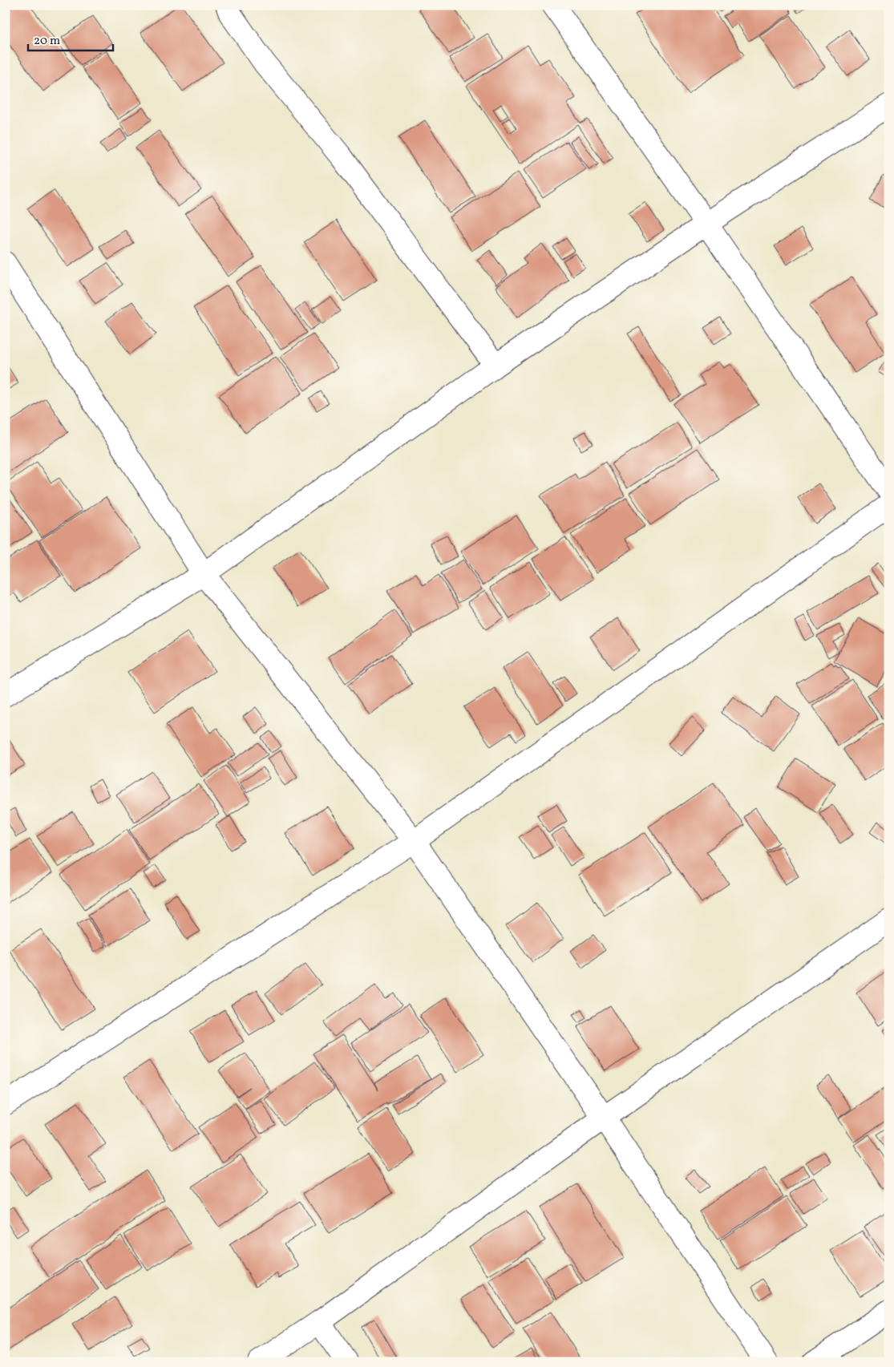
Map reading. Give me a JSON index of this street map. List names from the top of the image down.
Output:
{
  "scale_bar": "20 m"
}
